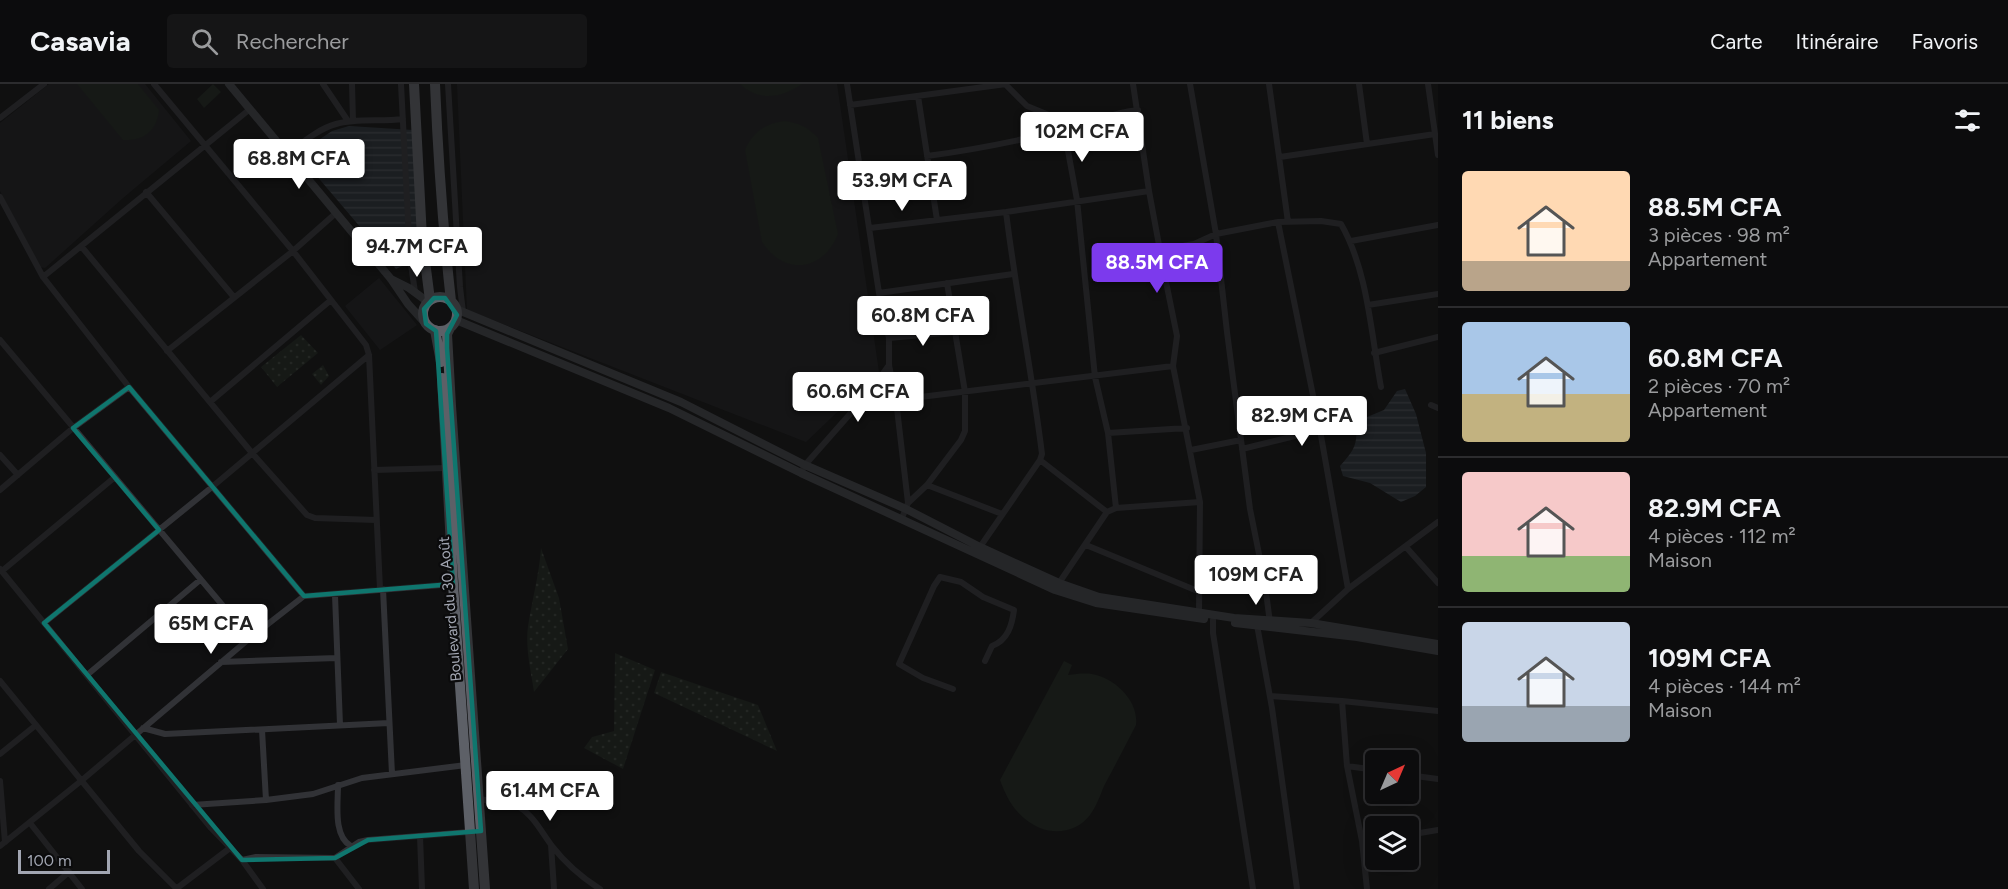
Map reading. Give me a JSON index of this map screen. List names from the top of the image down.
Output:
{
  "streets": {
    "highway": ["Boulevard du 30 Août"]
  },
  "scale_bar": "100 m",
  "north": "top right",
  "page": {
    "header": "Casavia",
    "search": "Rechercher",
    "nav": ["Carte", "Itinéraire", "Favoris"],
    "heading": "11 biens",
    "price": [
      "102M CFA",
      "68.8M CFA",
      "53.9M CFA",
      "94.7M CFA",
      "88.5M CFA",
      "60.8M CFA",
      "60.6M CFA",
      "82.9M CFA",
      "109M CFA",
      "65M CFA",
      "61.4M CFA"
    ],
    "list": [
      {
        "name": "88.5M CFA",
        "note": "3 pièces · 98 m² · Appartement"
      },
      {
        "name": "60.8M CFA",
        "note": "2 pièces · 70 m² · Appartement"
      },
      {
        "name": "82.9M CFA",
        "note": "4 pièces · 112 m² · Maison"
      },
      {
        "name": "109M CFA",
        "note": "4 pièces · 144 m² · Maison"
      }
    ],
    "scale": "100 m"
  }
}
